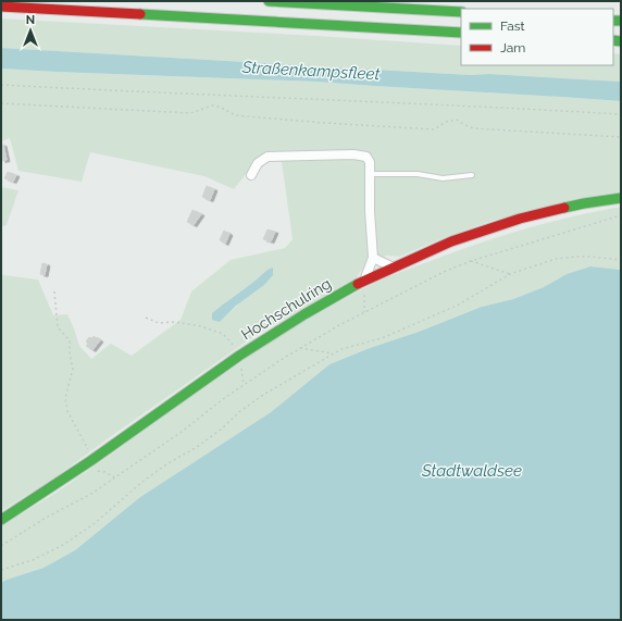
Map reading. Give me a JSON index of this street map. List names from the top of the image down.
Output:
{
  "streets": {
    "main road": ["Hochschulring"]
  },
  "water": ["Straßenkampsfleet", "Stadtwaldsee"],
  "legend": ["Fast", "Jam"],
  "north": "top"
}
